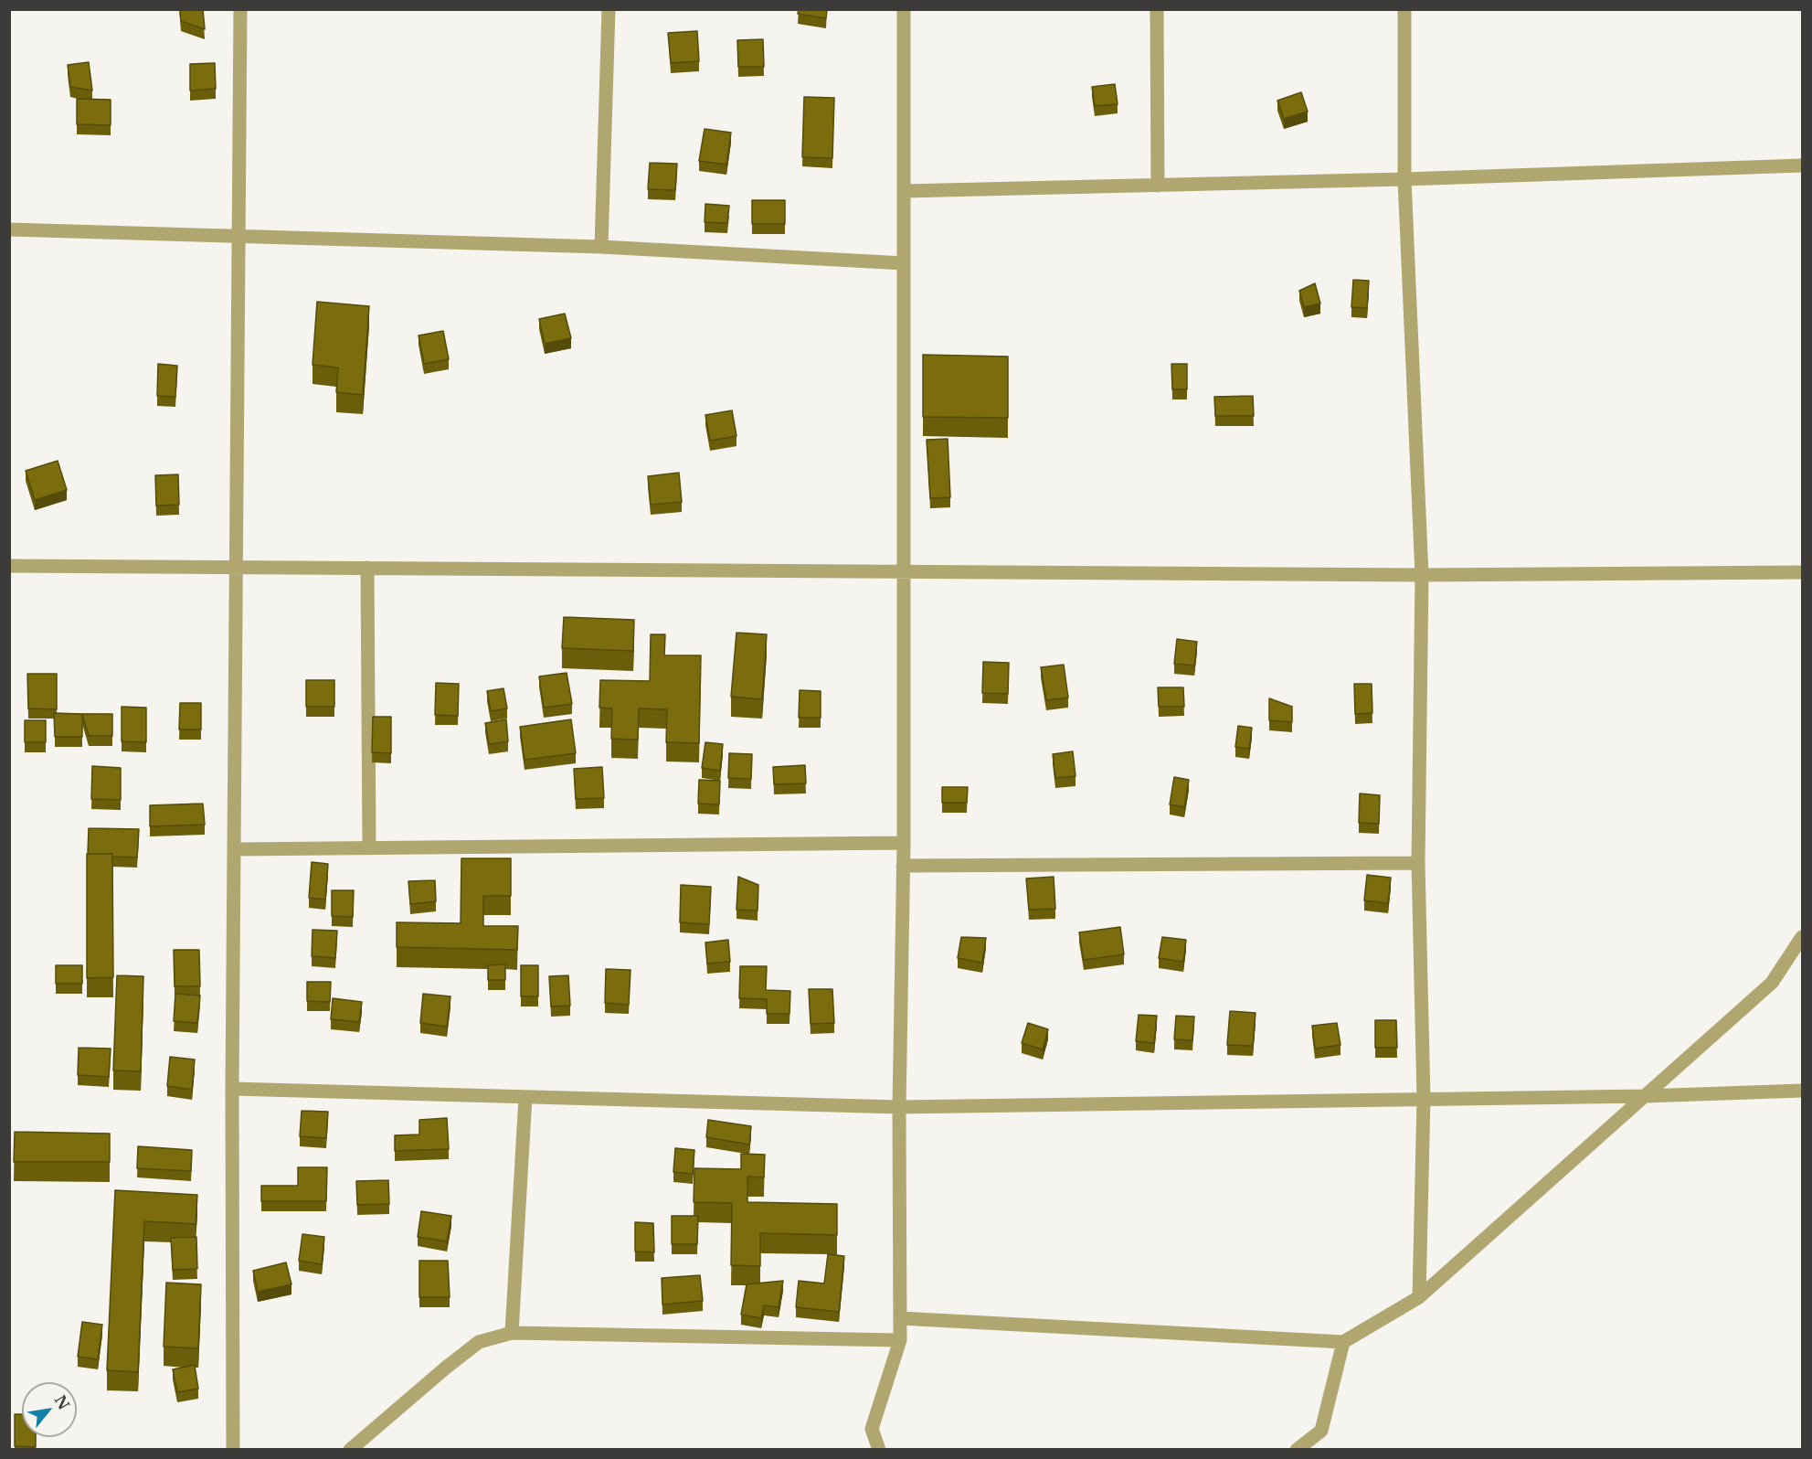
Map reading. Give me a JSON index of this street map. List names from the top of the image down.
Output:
{
  "north": "top right"
}
